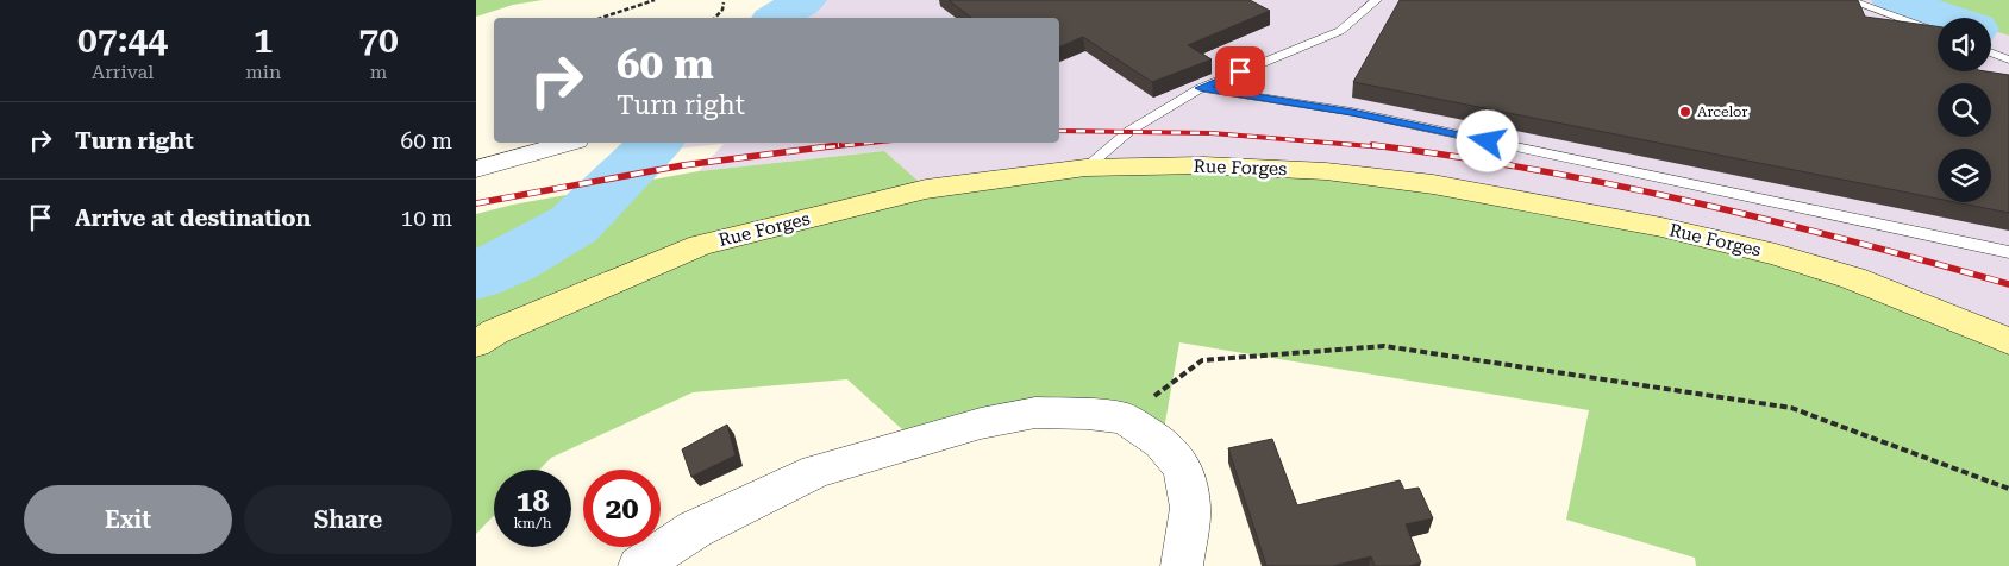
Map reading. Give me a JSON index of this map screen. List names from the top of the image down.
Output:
{
  "streets": {
    "main road": ["Rue Forges"]
  },
  "places": ["Arcelor"],
  "page": {
    "eta": [
      "07:44",
      "Arrival",
      "1",
      "min",
      "70",
      "m"
    ],
    "turn": ["60 m", "Turn right"],
    "list": [
      {
        "name": "Turn right",
        "value": "60 m"
      },
      {
        "name": "Arrive at destination",
        "value": "10 m"
      }
    ],
    "speed": "18 km/h",
    "limit": "20",
    "buttons": ["Exit", "Share"]
  }
}
